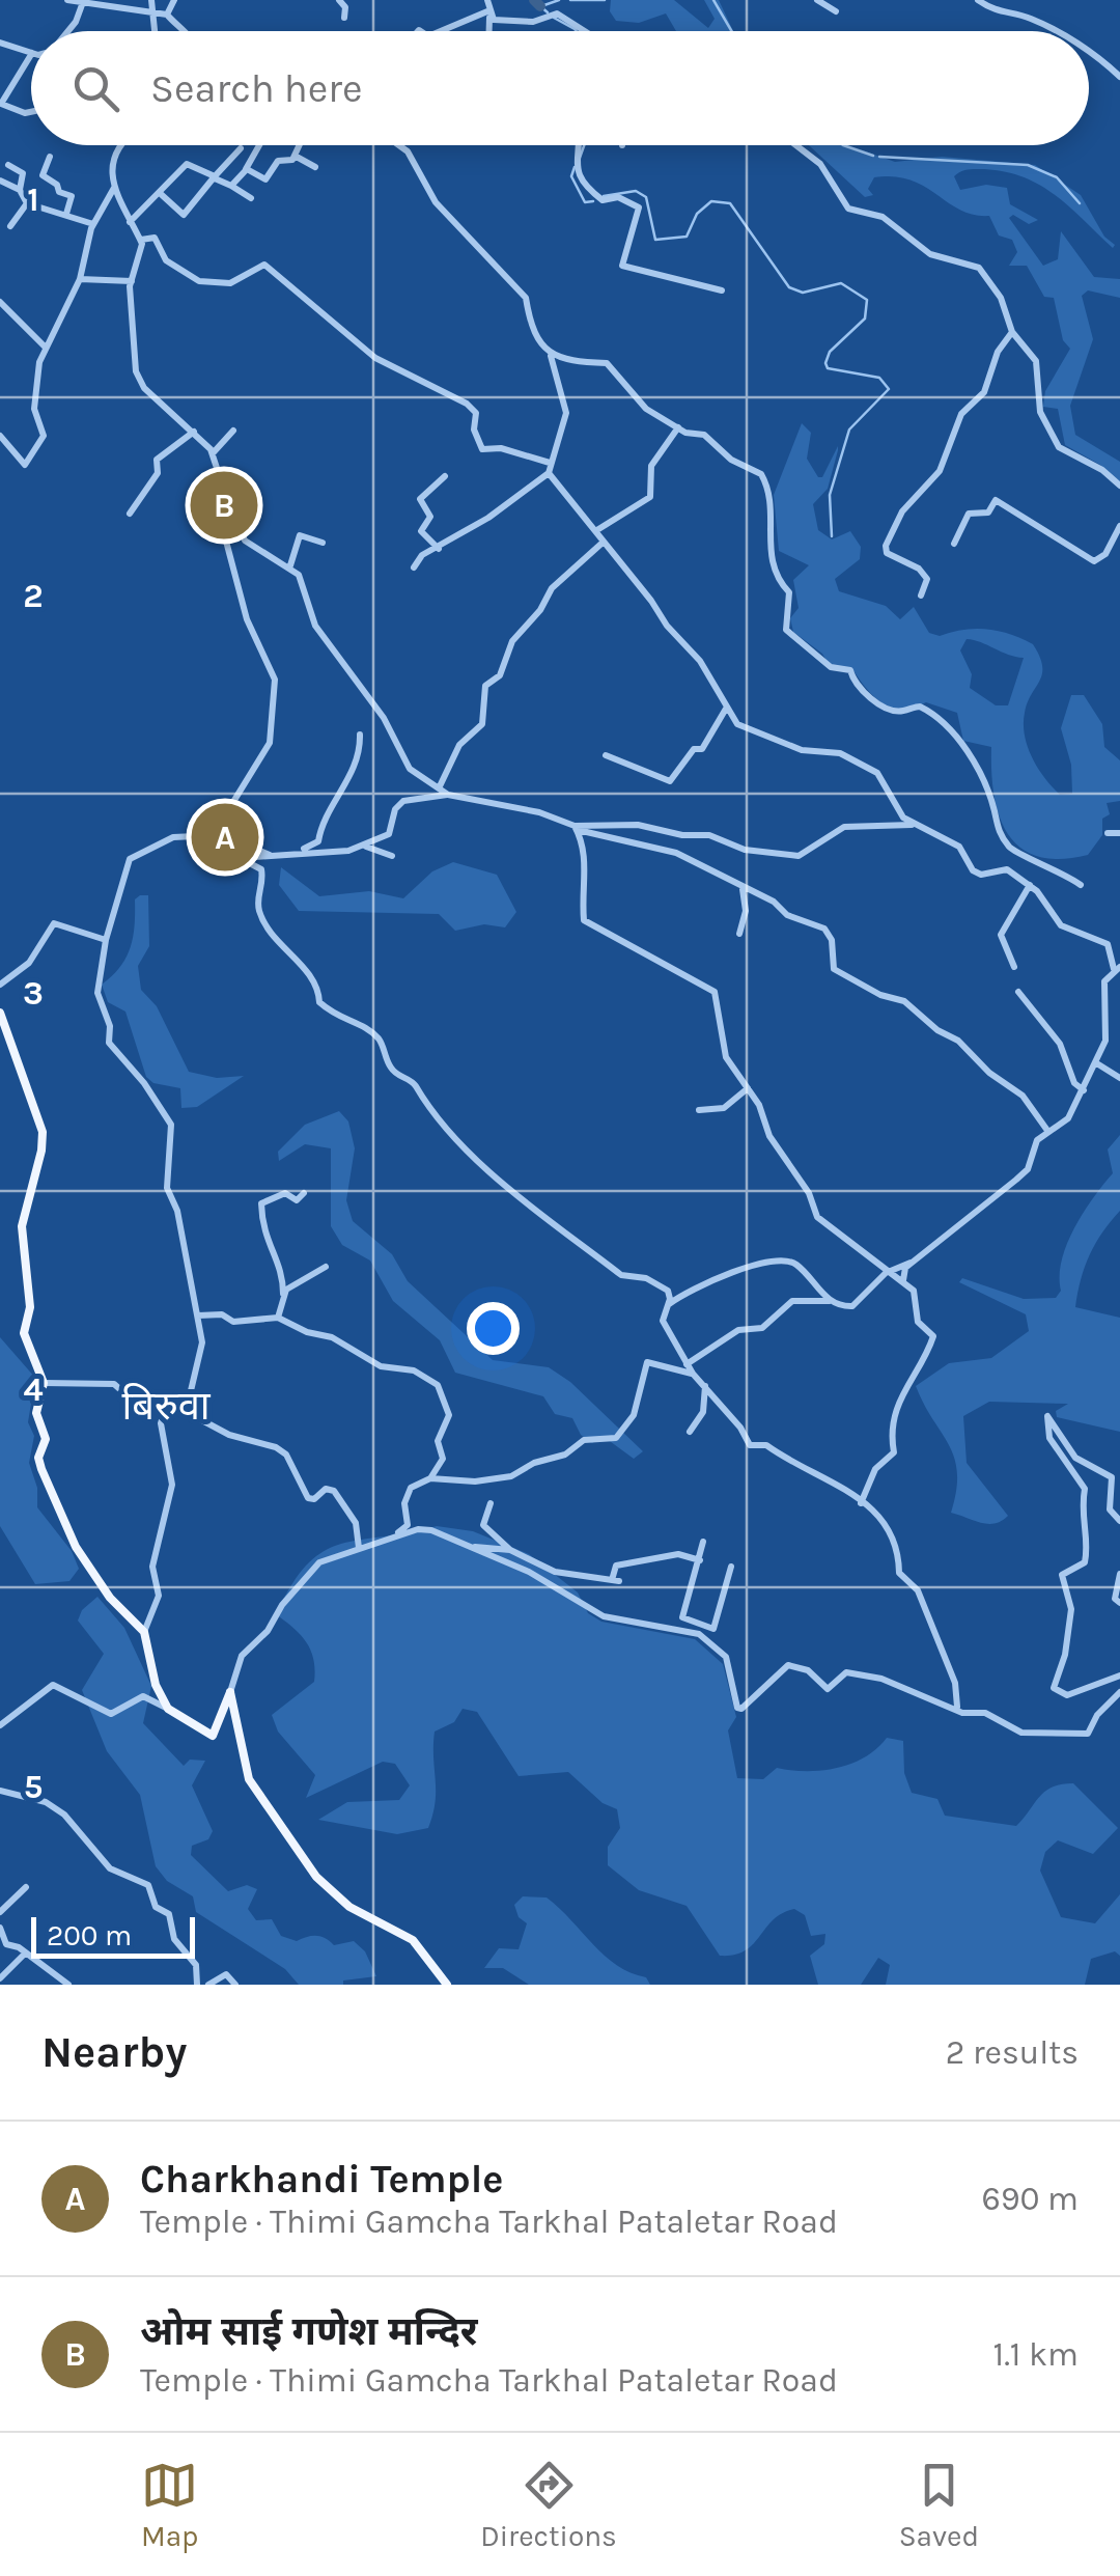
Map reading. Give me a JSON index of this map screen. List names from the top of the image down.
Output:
{
  "districts": ["बिरुवा"],
  "scale_bar": "200 m",
  "page": {
    "search": "Search here",
    "pins": ["B", "A"],
    "scale": "200 m",
    "heading": ["Nearby", "2 results"],
    "list": [
      {
        "mark": "A",
        "name": "Charkhandi Temple",
        "note": "Temple · Thimi Gamcha Tarkhal Pataletar Road",
        "value": "690 m"
      },
      {
        "mark": "B",
        "name": "ओम साई गणेश मन्दिर",
        "note": "Temple · Thimi Gamcha Tarkhal Pataletar Road",
        "value": "1.1 km"
      }
    ],
    "nav": ["Map", "Directions", "Saved"]
  },
  "grid": {
    "rows": [
      "1",
      "2",
      "3",
      "4",
      "5"
    ]
  }
}
